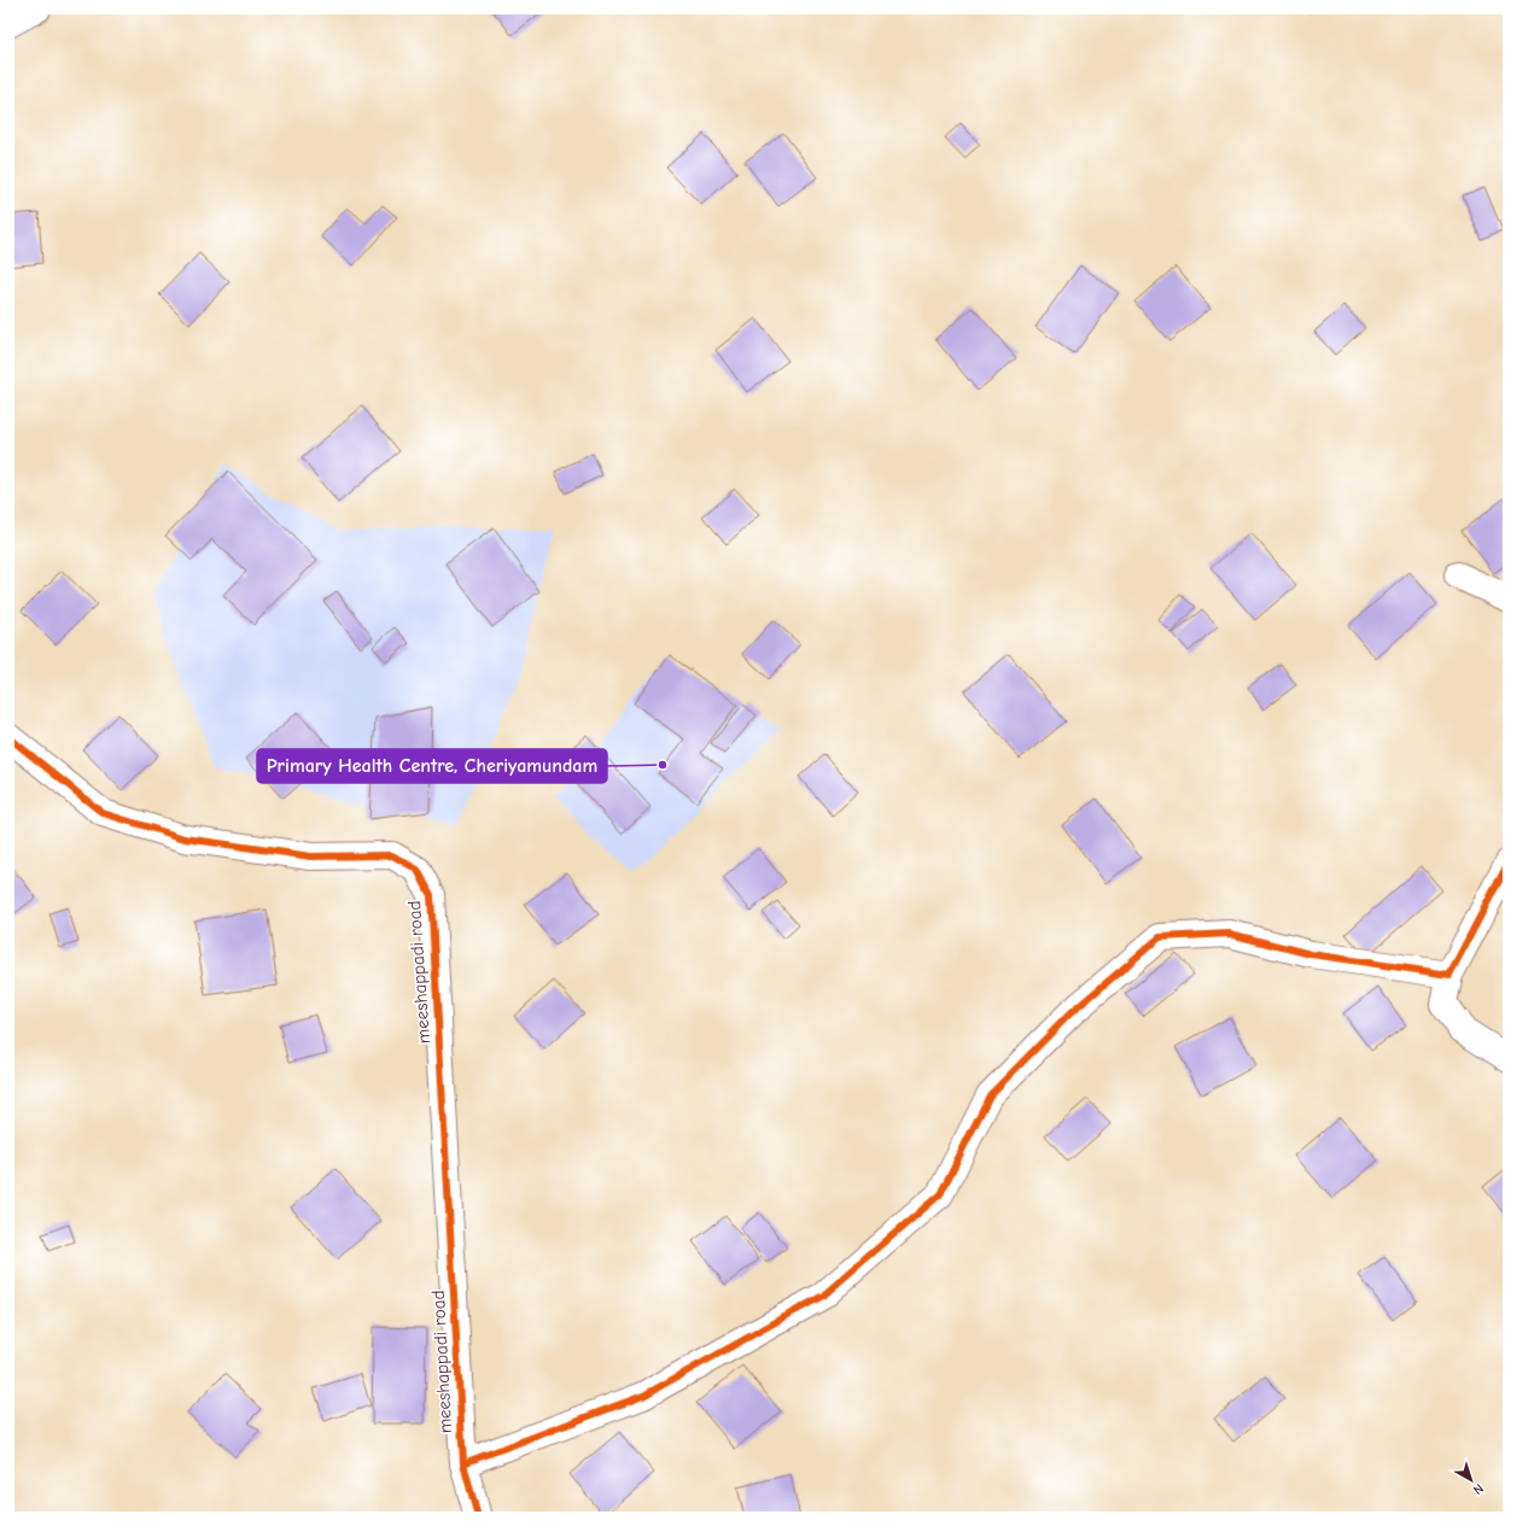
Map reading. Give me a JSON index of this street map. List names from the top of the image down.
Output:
{
  "streets": {
    "street": ["meeshappadi road"]
  },
  "places": ["Primary Health Centre, Cheriyamundam"],
  "north": "bottom right"
}
